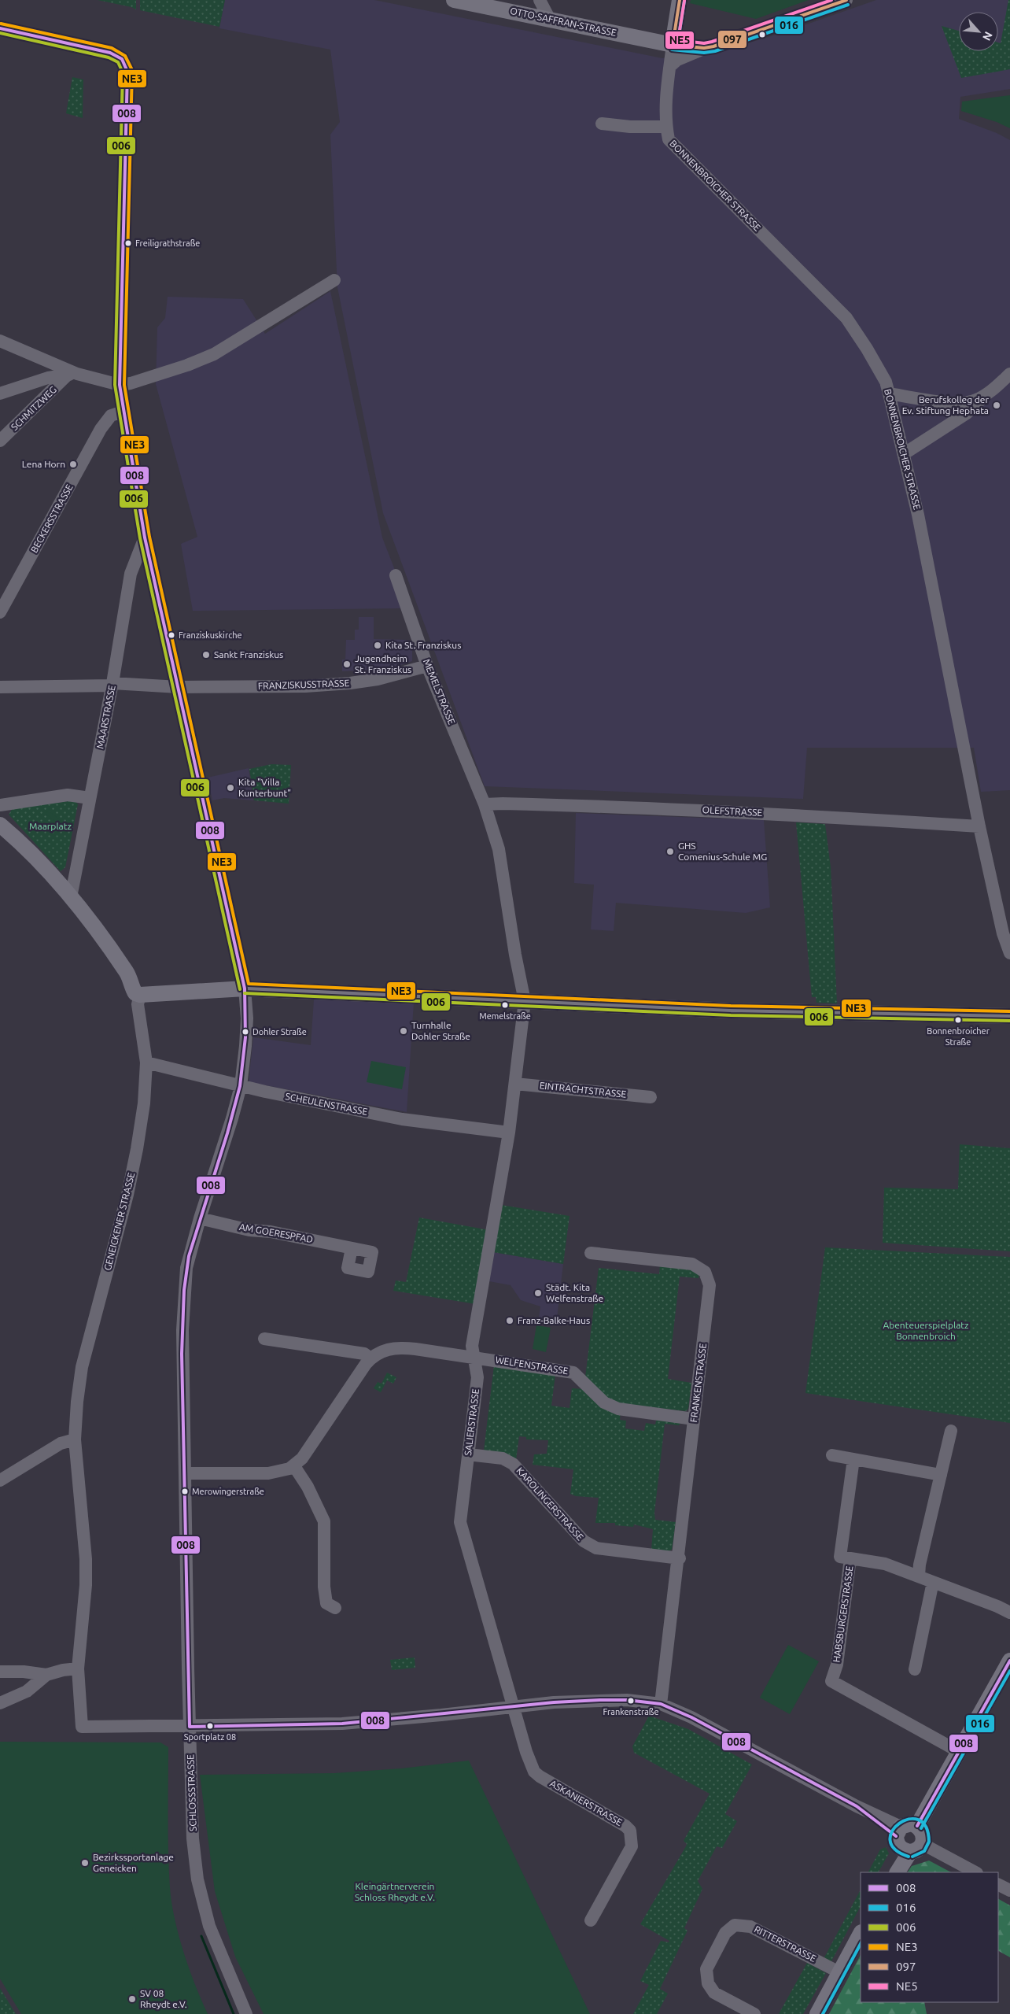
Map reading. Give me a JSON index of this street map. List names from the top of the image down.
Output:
{
  "streets": {
    "main road": ["OTTO-SAFFRAN-STRASSE"],
    "street": [
      "BONNENBROICHER STRASSE",
      "SCHMITZWEG",
      "BECKERSSTRASSE",
      "FRANZISKUSSTRASSE",
      "MEMELSTRASSE",
      "MAARSTRASSE",
      "OLEFSTRASSE",
      "EINTRACHTSTRASSE",
      "SCHEULENSTRASSE",
      "GENEICKENER STRASSE",
      "AM GOERESPFAD",
      "WELFENSTRASSE",
      "FRANKENSTRASSE",
      "SALIERSTRASSE",
      "KAROLINGERSTRASSE",
      "HABSBURGERSTRASSE",
      "SCHLOSSSTRASSE",
      "ASKANIERSTRASSE",
      "RITTERSTRASSE"
    ]
  },
  "crossings": [
    ["OTTO-SAFFRAN-STRASSE", "BONNENBROICHER STRASSE"],
    ["BONNENBROICHER STRASSE", "OLEFSTRASSE"],
    ["BECKERSSTRASSE", "SCHLOSSSTRASSE"],
    ["FRANZISKUSSTRASSE", "MEMELSTRASSE"],
    ["FRANZISKUSSTRASSE", "MAARSTRASSE"],
    ["FRANZISKUSSTRASSE", "SCHLOSSSTRASSE"],
    ["MEMELSTRASSE", "OLEFSTRASSE"],
    ["MEMELSTRASSE", "EINTRACHTSTRASSE"],
    ["MEMELSTRASSE", "SCHEULENSTRASSE"],
    ["MEMELSTRASSE", "SALIERSTRASSE"],
    ["MAARSTRASSE", "SCHLOSSSTRASSE"],
    ["SCHEULENSTRASSE", "GENEICKENER STRASSE"],
    ["SCHEULENSTRASSE", "SALIERSTRASSE"],
    ["SCHEULENSTRASSE", "SCHLOSSSTRASSE"],
    ["GENEICKENER STRASSE", "SCHLOSSSTRASSE"],
    ["AM GOERESPFAD", "SCHLOSSSTRASSE"],
    ["WELFENSTRASSE", "FRANKENSTRASSE"],
    ["WELFENSTRASSE", "SALIERSTRASSE"],
    ["FRANKENSTRASSE", "KAROLINGERSTRASSE"],
    ["SALIERSTRASSE", "KAROLINGERSTRASSE"],
    ["SALIERSTRASSE", "ASKANIERSTRASSE"]
  ],
  "parks": ["Maarplatz", "Abenteuerspielplatz Bonnenbroich", "Kleingärtnerverein Schloss Rheydt e.V."],
  "places": [
    "Freiligrathstraße",
    "Berufskolleg der Ev. Stiftung Hephata",
    "Lena Horn",
    "Franziskuskirche",
    "Kita St. Franziskus",
    "Sankt Franziskus",
    "Jugendheim St. Franziskus",
    "Kita \"Villa Kunterbunt\"",
    "GHS Comenius-Schule MG",
    "Memelstraße",
    "Bonnenbroicher Straße",
    "Turnhalle Dohler Straße",
    "Dohler Straße",
    "Städt. Kita Welfenstraße",
    "Franz-Balke-Haus",
    "Merowingerstraße",
    "Frankenstraße",
    "Sportplatz 08",
    "Bezirkssportanlage Geneicken",
    "SV 08 Rheydt e.V."
  ],
  "lines": [
    "transit line 097",
    "transit line NE5",
    "transit line 016",
    "transit line NE3",
    "transit line 008",
    "transit line 006"
  ],
  "legend": [
    "008",
    "016",
    "006",
    "NE3",
    "097",
    "NE5"
  ],
  "north": "bottom right"
}
